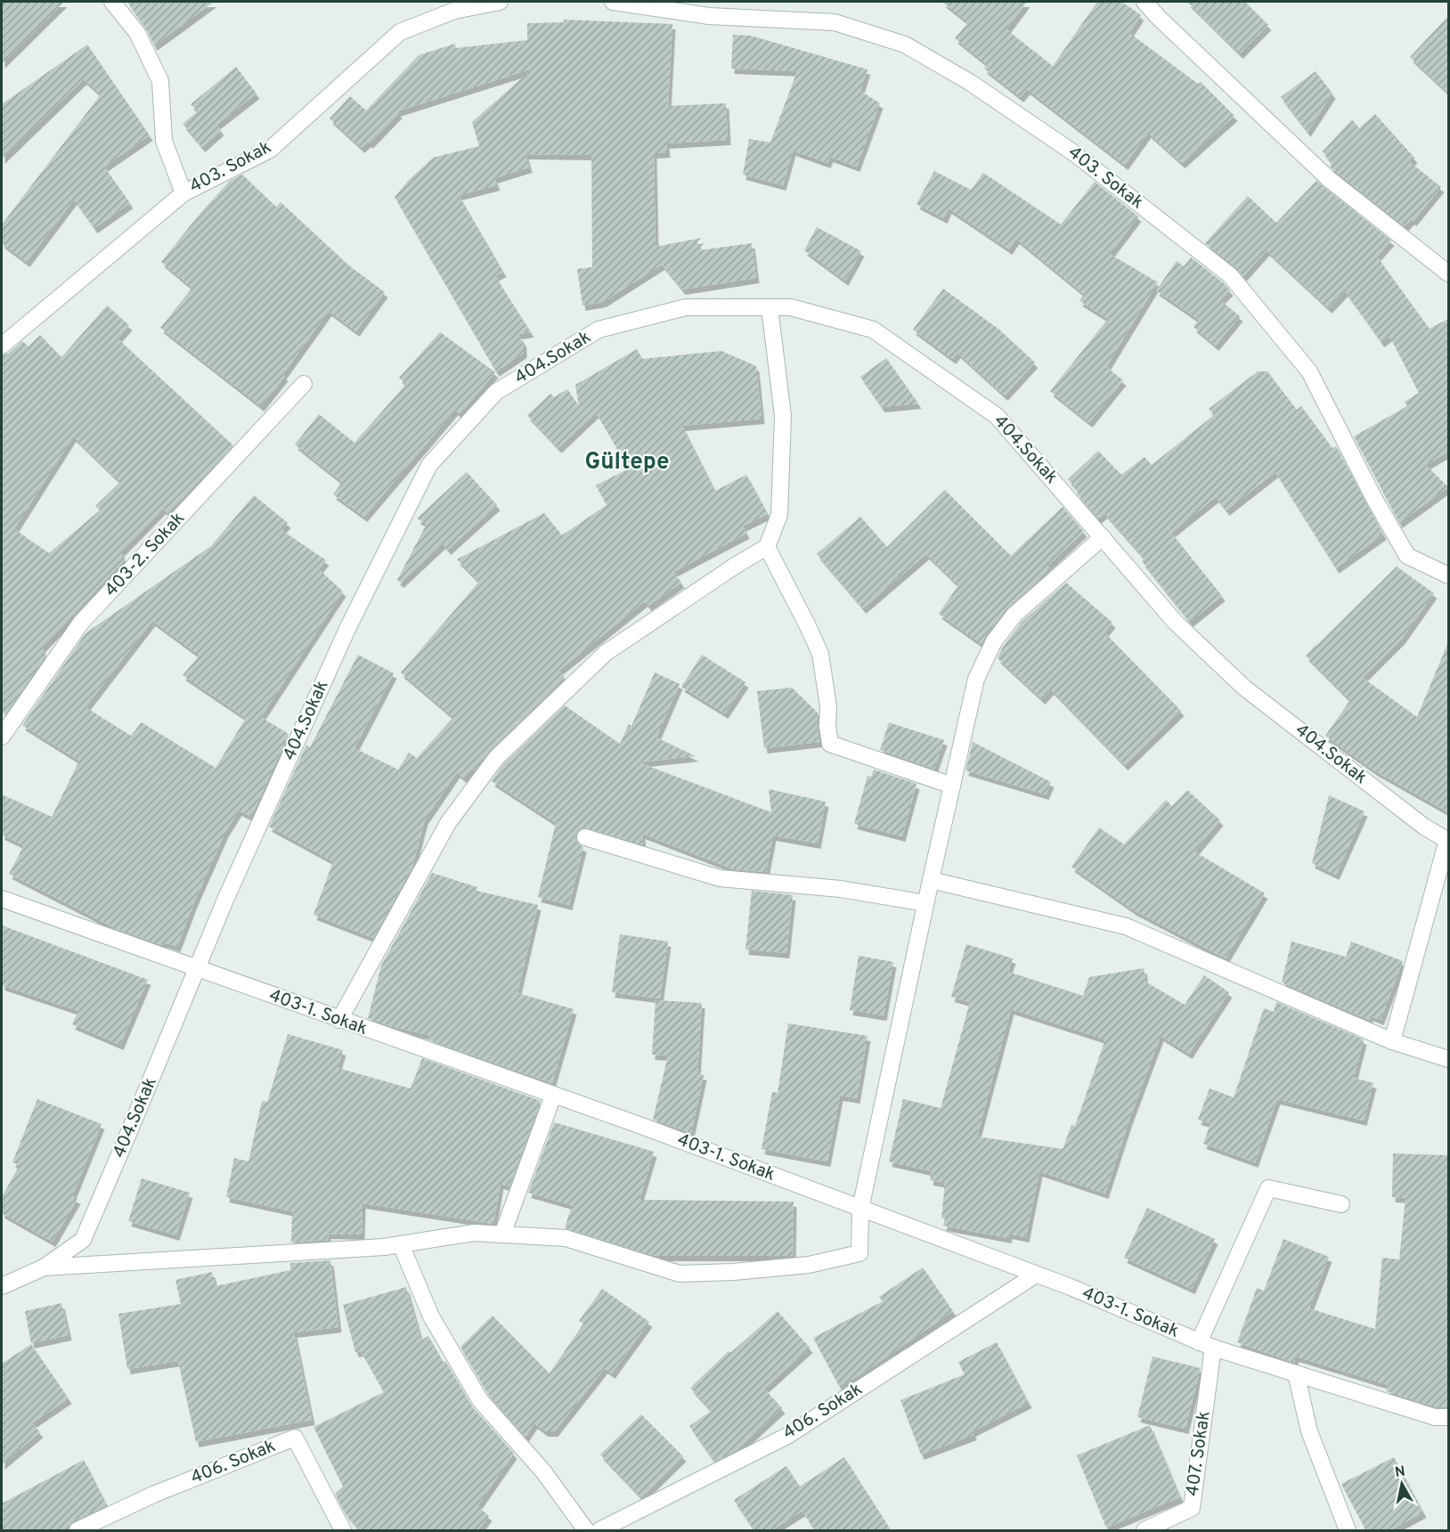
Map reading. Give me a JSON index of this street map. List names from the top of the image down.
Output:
{
  "streets": {
    "street": [
      "403. Sokak",
      "404.Sokak",
      "403-2. Sokak",
      "403-1. Sokak",
      "406. Sokak",
      "407. Sokak"
    ]
  },
  "crossings": [
    ["404.Sokak", "403-1. Sokak"],
    ["403-1. Sokak", "406. Sokak"],
    ["403-1. Sokak", "407. Sokak"]
  ],
  "districts": ["Gültepe"],
  "north": "top"
}
